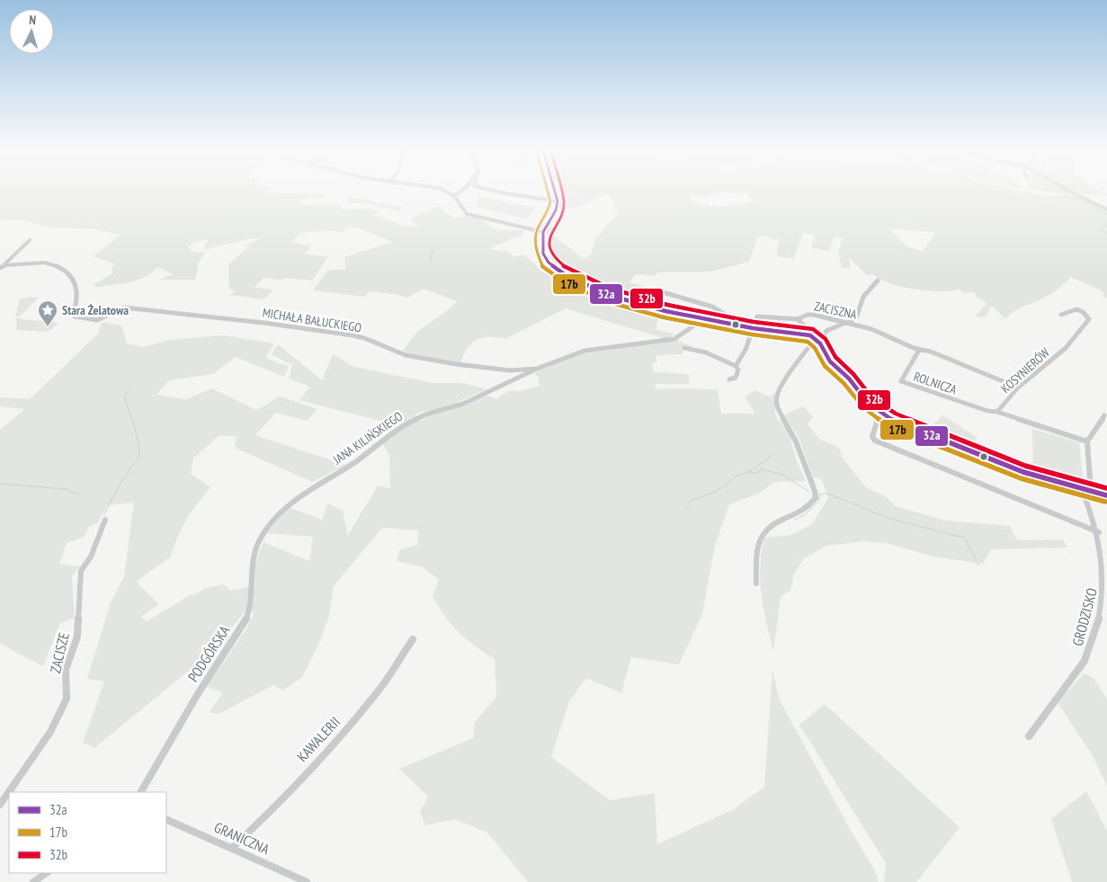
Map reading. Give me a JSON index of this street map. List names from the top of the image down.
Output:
{
  "streets": {
    "street": [
      "ZACISZNA",
      "MICHAŁA BAŁUCKIEGO",
      "KOSYNIERÓW",
      "ROLNICZA",
      "JANA KILIŃSKIEGO",
      "GRODZISKO",
      "ZACISZE",
      "PODGÓRSKA",
      "KAWALERII",
      "GRANICZNA"
    ]
  },
  "crossings": [
    ["ZACISZNA", "ROLNICZA"],
    ["MICHAŁA BAŁUCKIEGO", "JANA KILIŃSKIEGO"],
    ["KOSYNIERÓW", "ROLNICZA"],
    ["JANA KILIŃSKIEGO", "PODGÓRSKA"],
    ["KAWALERII", "GRANICZNA"]
  ],
  "places": {
    "place": ["Stara Żelatowa"]
  },
  "lines": ["transit line 32a", "transit line 17b", "transit line 32b"],
  "legend": ["32a", "17b", "32b"],
  "north": "top"
}
